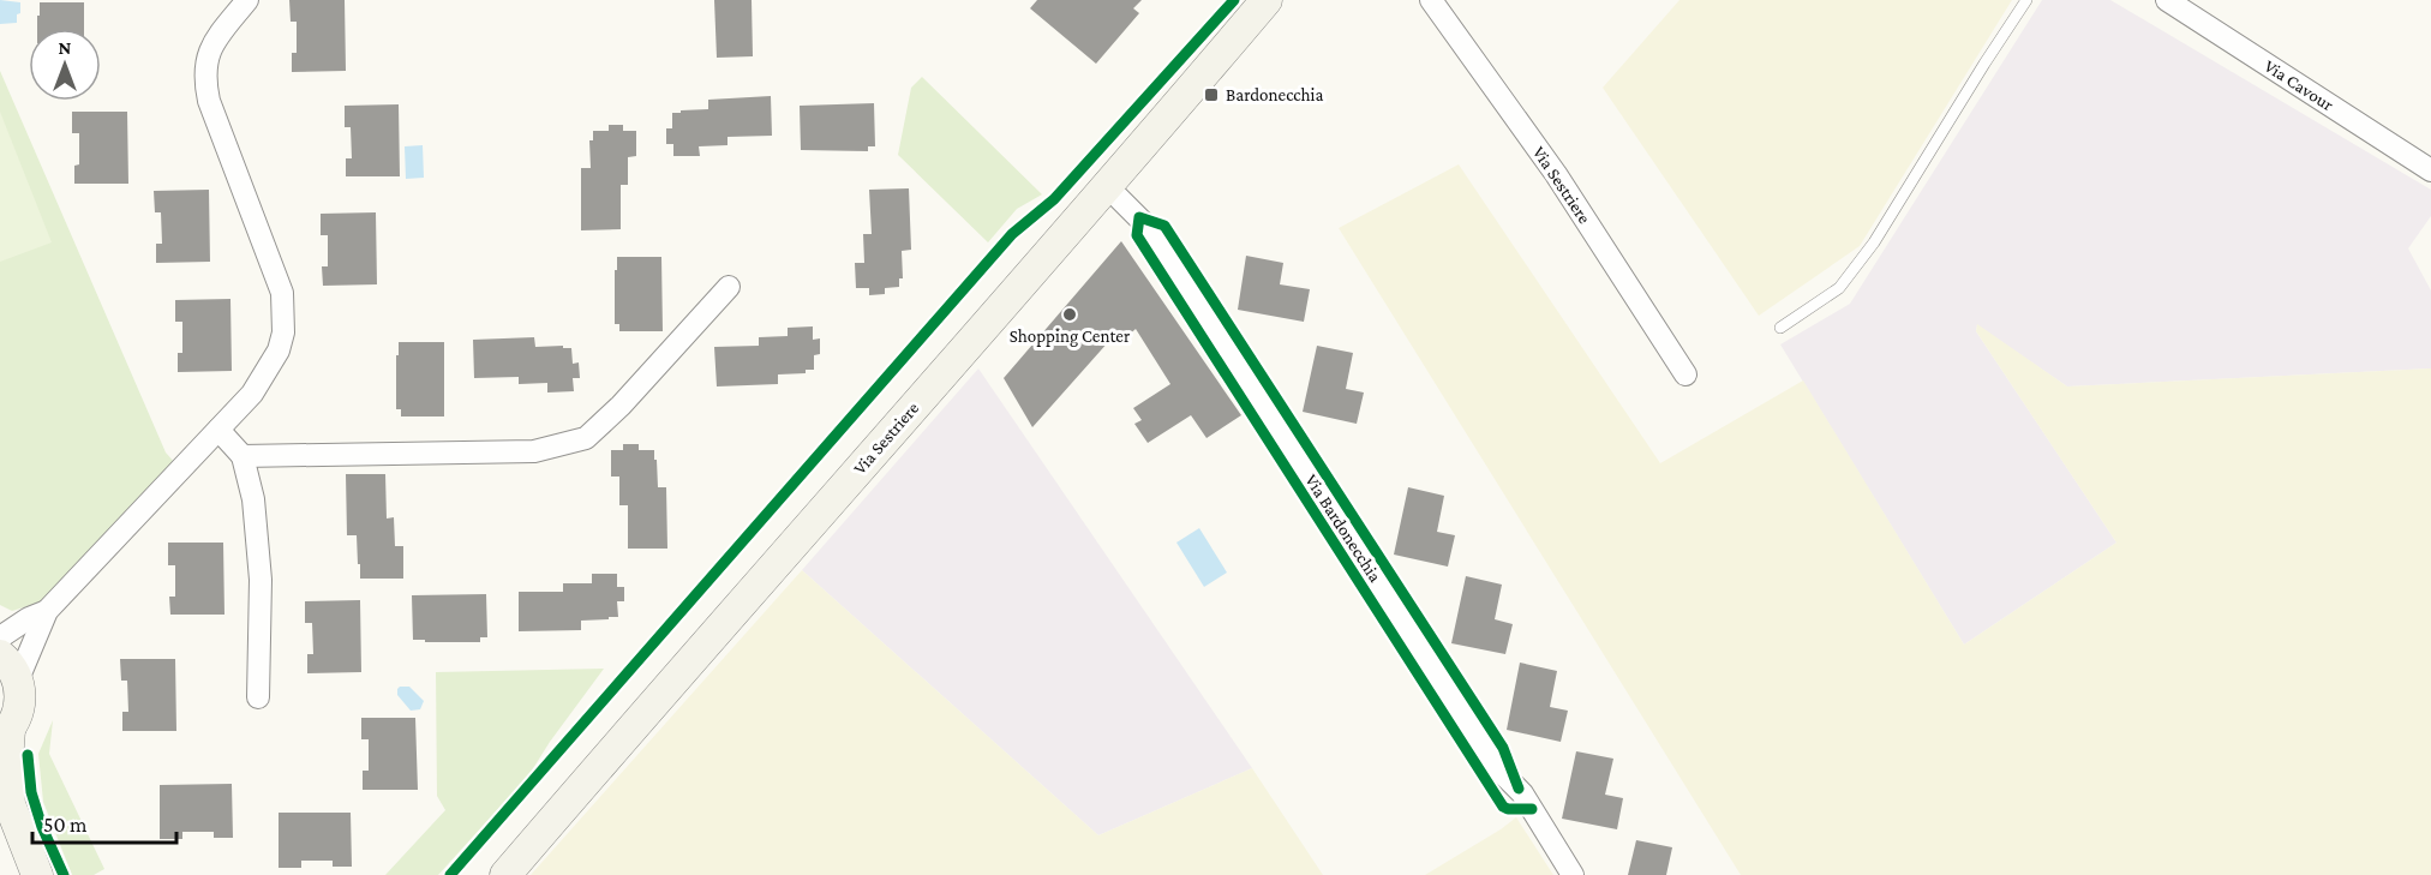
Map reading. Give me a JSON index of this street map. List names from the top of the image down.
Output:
{
  "streets": {
    "main road": ["Via Sestriere"],
    "street": ["Via Cavour", "Via Bardonecchia"]
  },
  "crossings": [
    ["Via Sestriere", "Via Bardonecchia"]
  ],
  "places": {
    "transit": ["Bardonecchia"],
    "other": ["Shopping Center"]
  },
  "scale_bar": "50 m",
  "north": "top"
}
